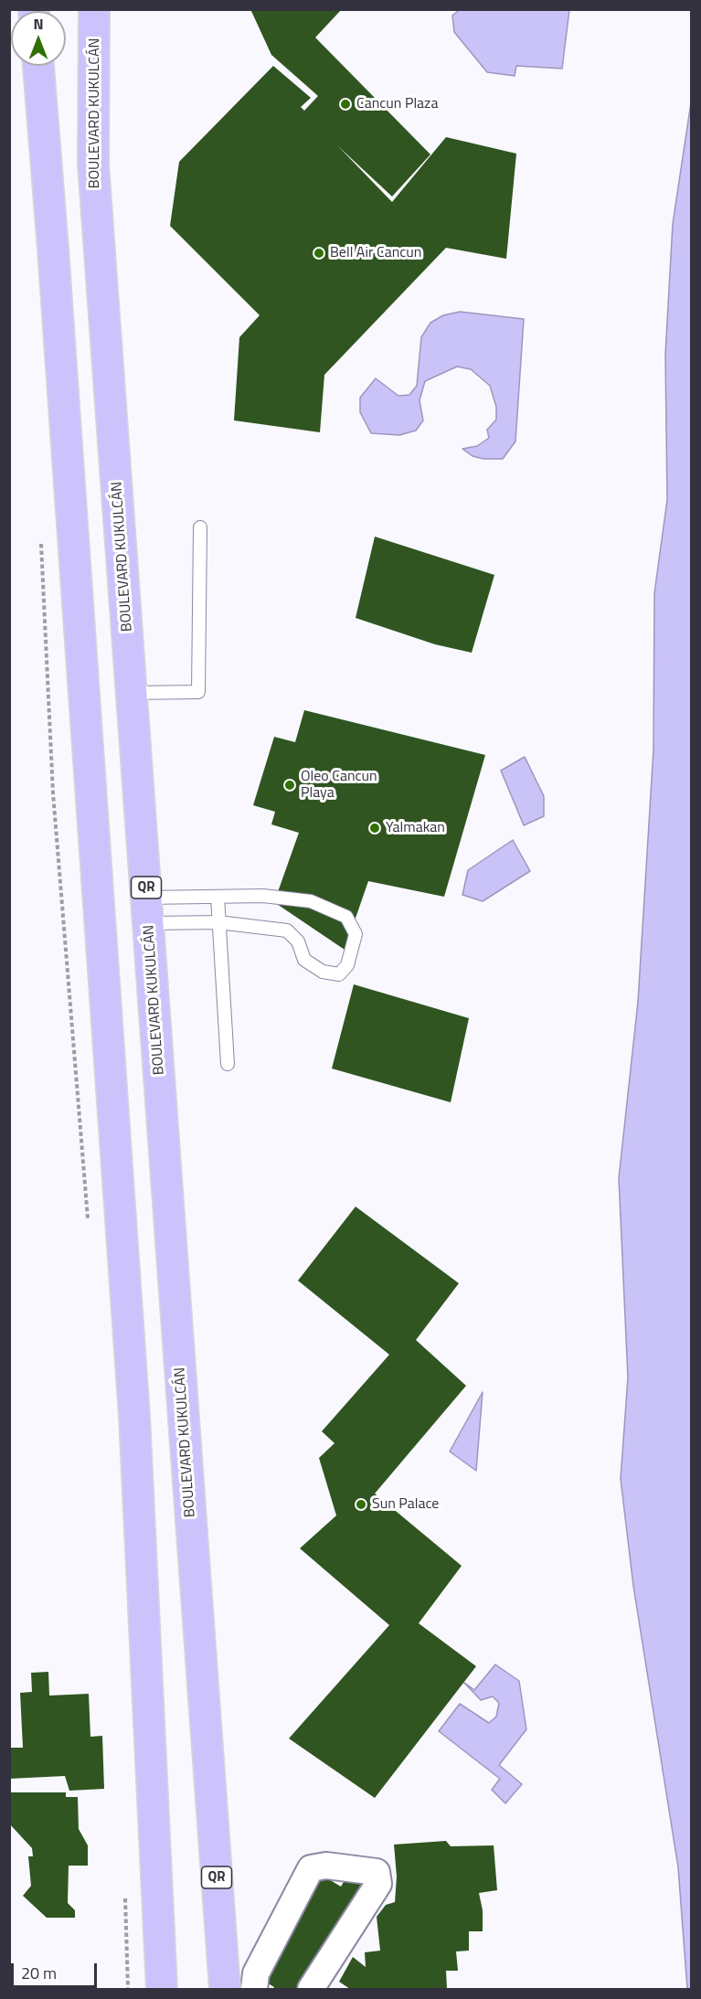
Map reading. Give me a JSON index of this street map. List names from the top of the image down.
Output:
{
  "streets": {
    "main road": ["BOULEVARD KUKULCÁN", "QR"]
  },
  "places": [
    "Cancun Plaza",
    "Bell Air Cancun",
    "Oleo Cancun Playa",
    "Yalmakan",
    "Sun Palace"
  ],
  "scale_bar": "20 m",
  "north": "top"
}
